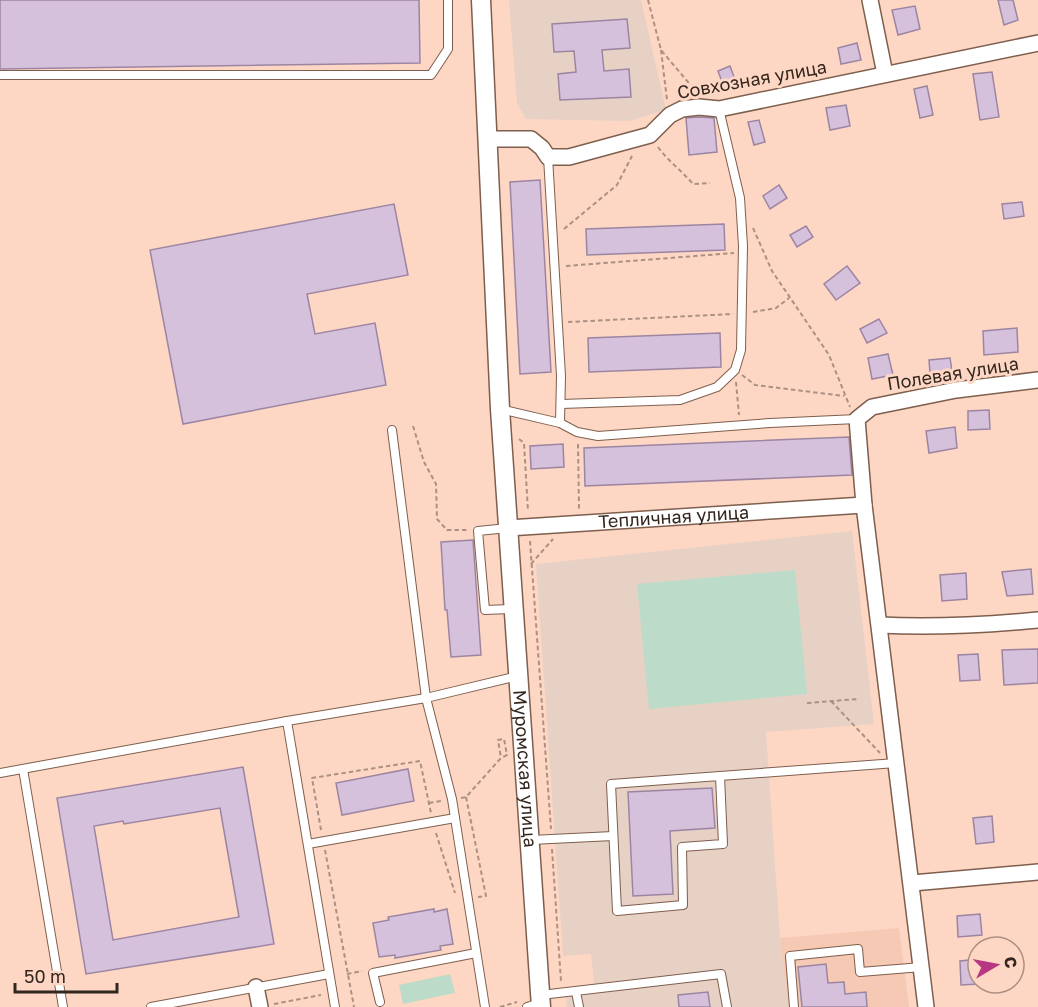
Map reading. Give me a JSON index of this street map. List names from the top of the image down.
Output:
{
  "streets": {
    "street": [
      "Совхозная улица",
      "Полевая улица",
      "Тепличная улица",
      "Муромская улица"
    ]
  },
  "crossings": [
    ["Тепличная улица", "Муромская улица"]
  ],
  "scale_bar": "50 m",
  "north": "right"
}
